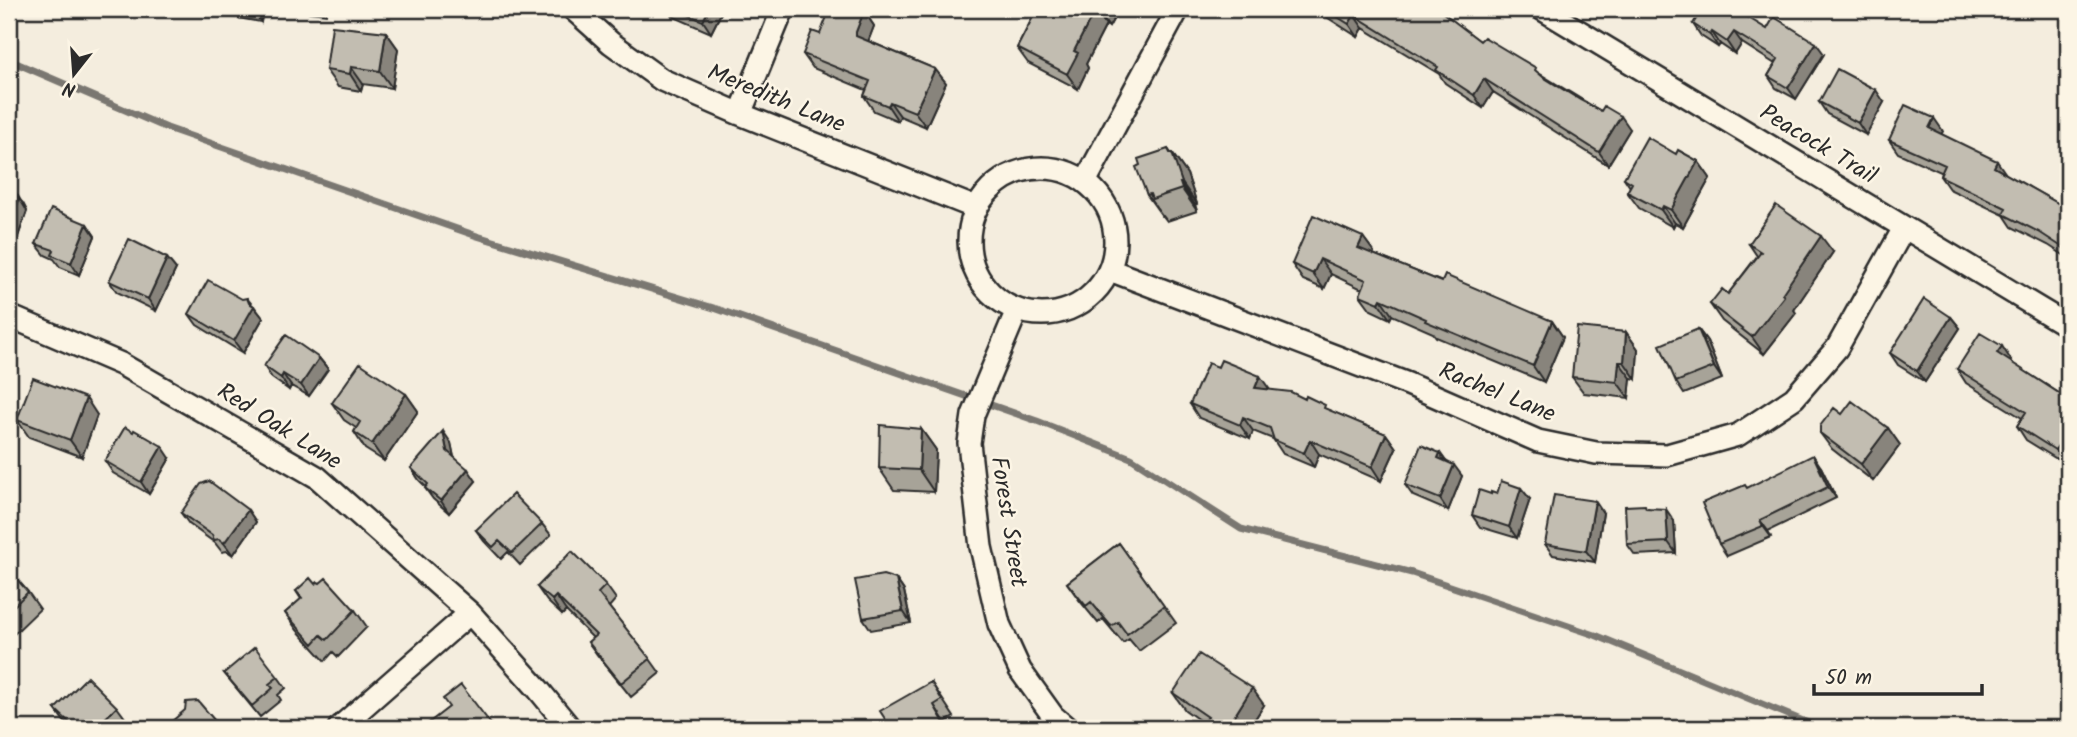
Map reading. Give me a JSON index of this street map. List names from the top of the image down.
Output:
{
  "streets": {
    "street": [
      "Meredith Lane",
      "Peacock Trail",
      "Rachel Lane",
      "Red Oak Lane",
      "Forest Street"
    ]
  },
  "crossings": [
    ["Meredith Lane", "Rachel Lane"],
    ["Meredith Lane", "Forest Street"],
    ["Peacock Trail", "Rachel Lane"],
    ["Rachel Lane", "Forest Street"]
  ],
  "scale_bar": "50 m",
  "north": "bottom"
}
